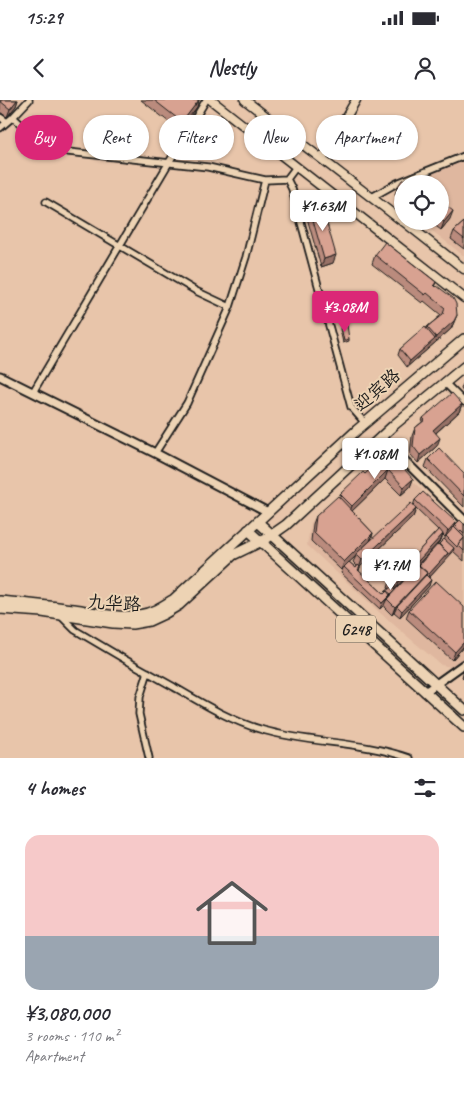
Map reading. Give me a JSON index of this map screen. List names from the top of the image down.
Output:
{
  "streets": {
    "highway": ["迎宾路", "九华路", "G248"]
  },
  "crossings": [
    ["迎宾路", "九华路"],
    ["迎宾路", "G248"],
    ["九华路", "G248"]
  ],
  "page": {
    "status": "15:29",
    "header": "Nestly",
    "chip": [
      "Buy",
      "Rent",
      "Filters",
      "New",
      "Apartment"
    ],
    "price": [
      "¥1.63M",
      "¥3.08M",
      "¥1.08M",
      "¥1.7M"
    ],
    "heading": "4 homes",
    "list": [
      {
        "name": "¥3,080,000",
        "note": "3 rooms · 110 m² · Apartment"
      }
    ]
  }
}
